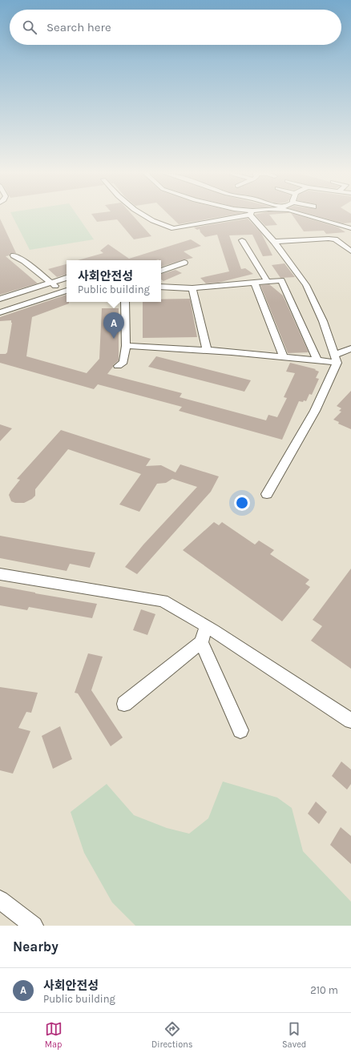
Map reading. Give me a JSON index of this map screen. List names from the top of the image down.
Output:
{
  "page": {
    "search": "Search here",
    "popup": ["사회안전성", "Public building"],
    "pins": "A",
    "heading": "Nearby",
    "list": [
      {
        "mark": "A",
        "name": "사회안전성",
        "note": "Public building",
        "value": "210 m"
      }
    ],
    "nav": ["Map", "Directions", "Saved"]
  }
}
